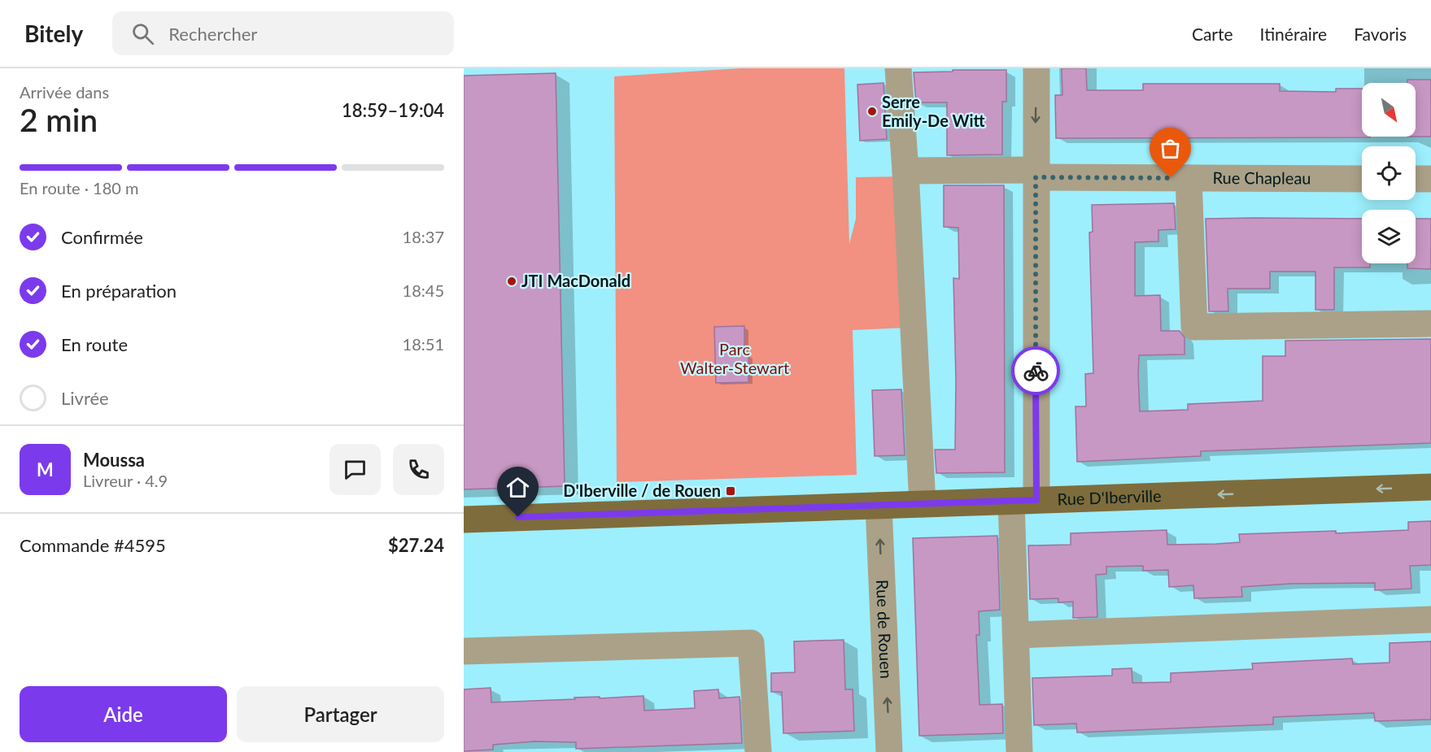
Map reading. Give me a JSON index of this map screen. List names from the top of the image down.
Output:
{
  "streets": {
    "main road": ["Rue D'Iberville"],
    "street": ["Rue Chapleau", "Rue de Rouen"]
  },
  "crossings": [
    ["Rue D'Iberville", "Rue de Rouen"]
  ],
  "one_way": ["Rue D'Iberville"],
  "parks": ["Parc Walter-Stewart"],
  "places": {
    "other": ["Serre Emily-De Witt", "JTI MacDonald"],
    "transit": ["D'Iberville / de Rouen"]
  },
  "north": "bottom right",
  "page": {
    "header": "Bitely",
    "search": "Rechercher",
    "nav": ["Carte", "Itinéraire", "Favoris"],
    "heading": ["2 min", "Arrivée dans", "18:59–19:04"],
    "panel": [
      "Moussa",
      "Livreur · 4.9",
      "Commande #4595",
      "$27.24"
    ],
    "bar": "En route · 180 m",
    "list": [
      ["Confirmée", "18:37"],
      ["En préparation", "18:45"],
      ["En route", "18:51"],
      "Livrée"
    ],
    "round": "M",
    "buttons": ["Aide", "Partager"]
  }
}
